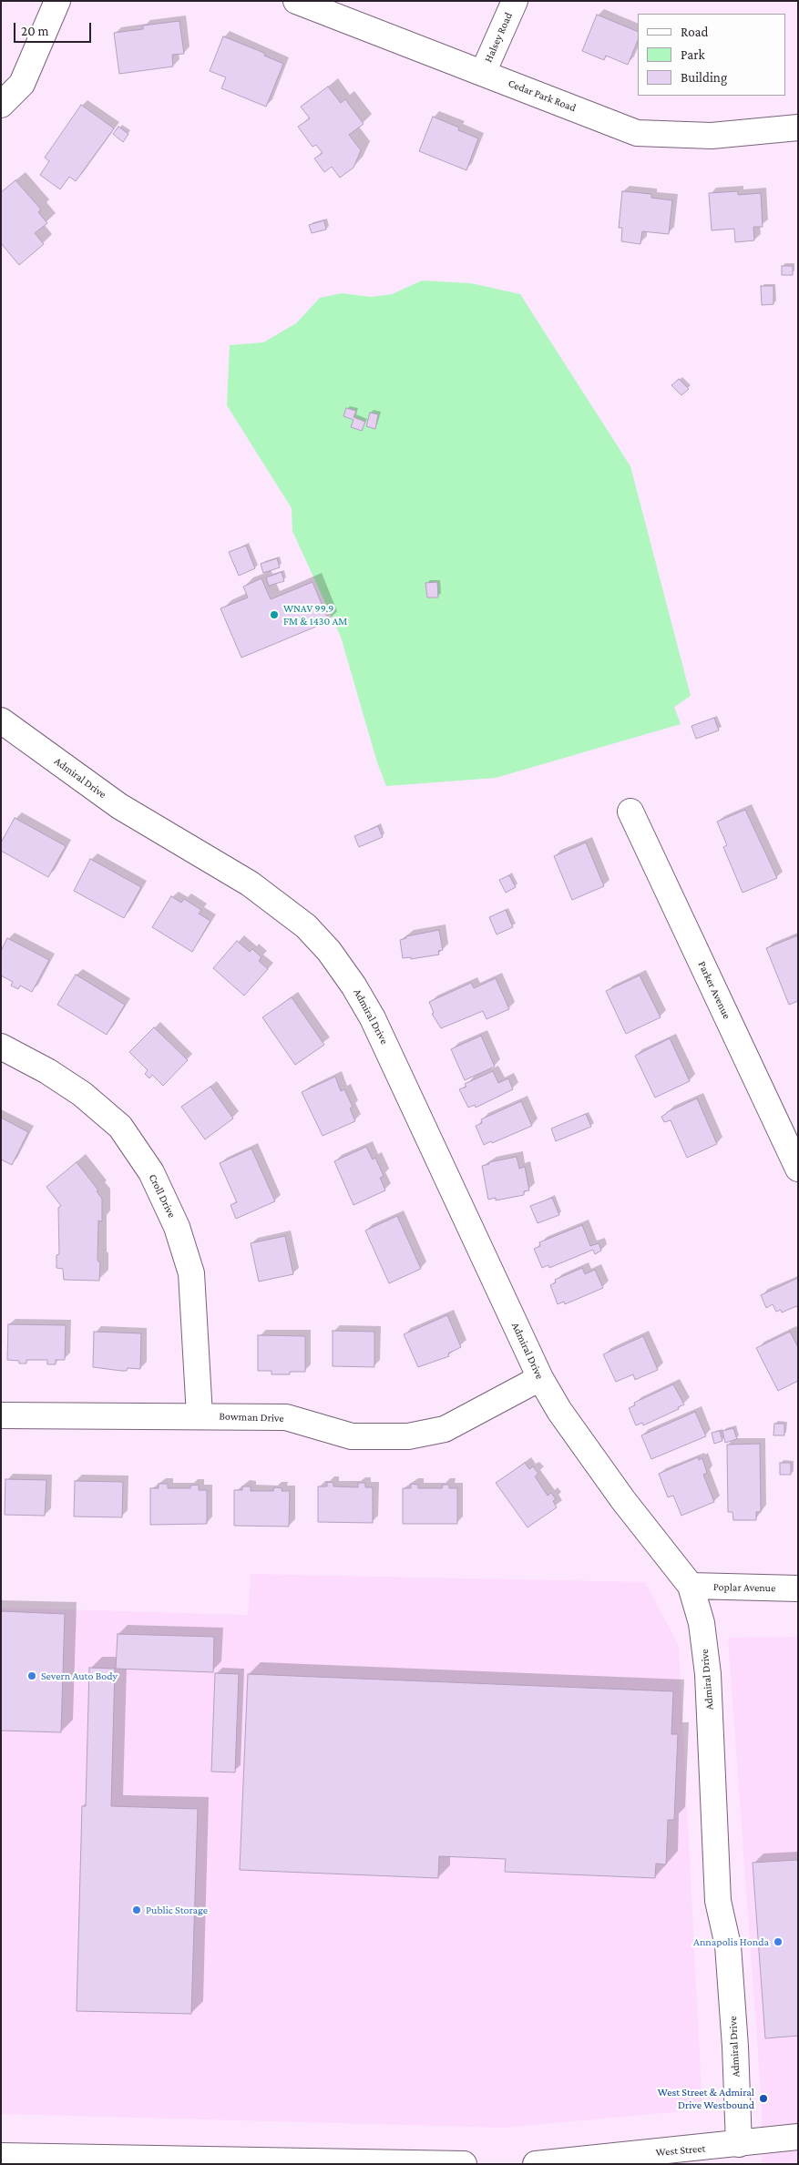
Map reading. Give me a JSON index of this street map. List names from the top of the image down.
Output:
{
  "streets": {
    "street": [
      "Halsey Road",
      "Cedar Park Road",
      "Admiral Drive",
      "Parker Avenue",
      "Croll Drive",
      "Bowman Drive",
      "Poplar Avenue",
      "West Street"
    ]
  },
  "crossings": [
    ["Halsey Road", "Cedar Park Road"],
    ["Admiral Drive", "Bowman Drive"],
    ["Admiral Drive", "Poplar Avenue"],
    ["Admiral Drive", "West Street"],
    ["Croll Drive", "Bowman Drive"]
  ],
  "places": [
    "WNAV 99.9 FM & 1430 AM",
    "Severn Auto Body",
    "Public Storage",
    "Annapolis Honda",
    "West Street & Admiral Drive Westbound"
  ],
  "legend": ["Road", "Park", "Building"],
  "scale_bar": "20 m"
}
